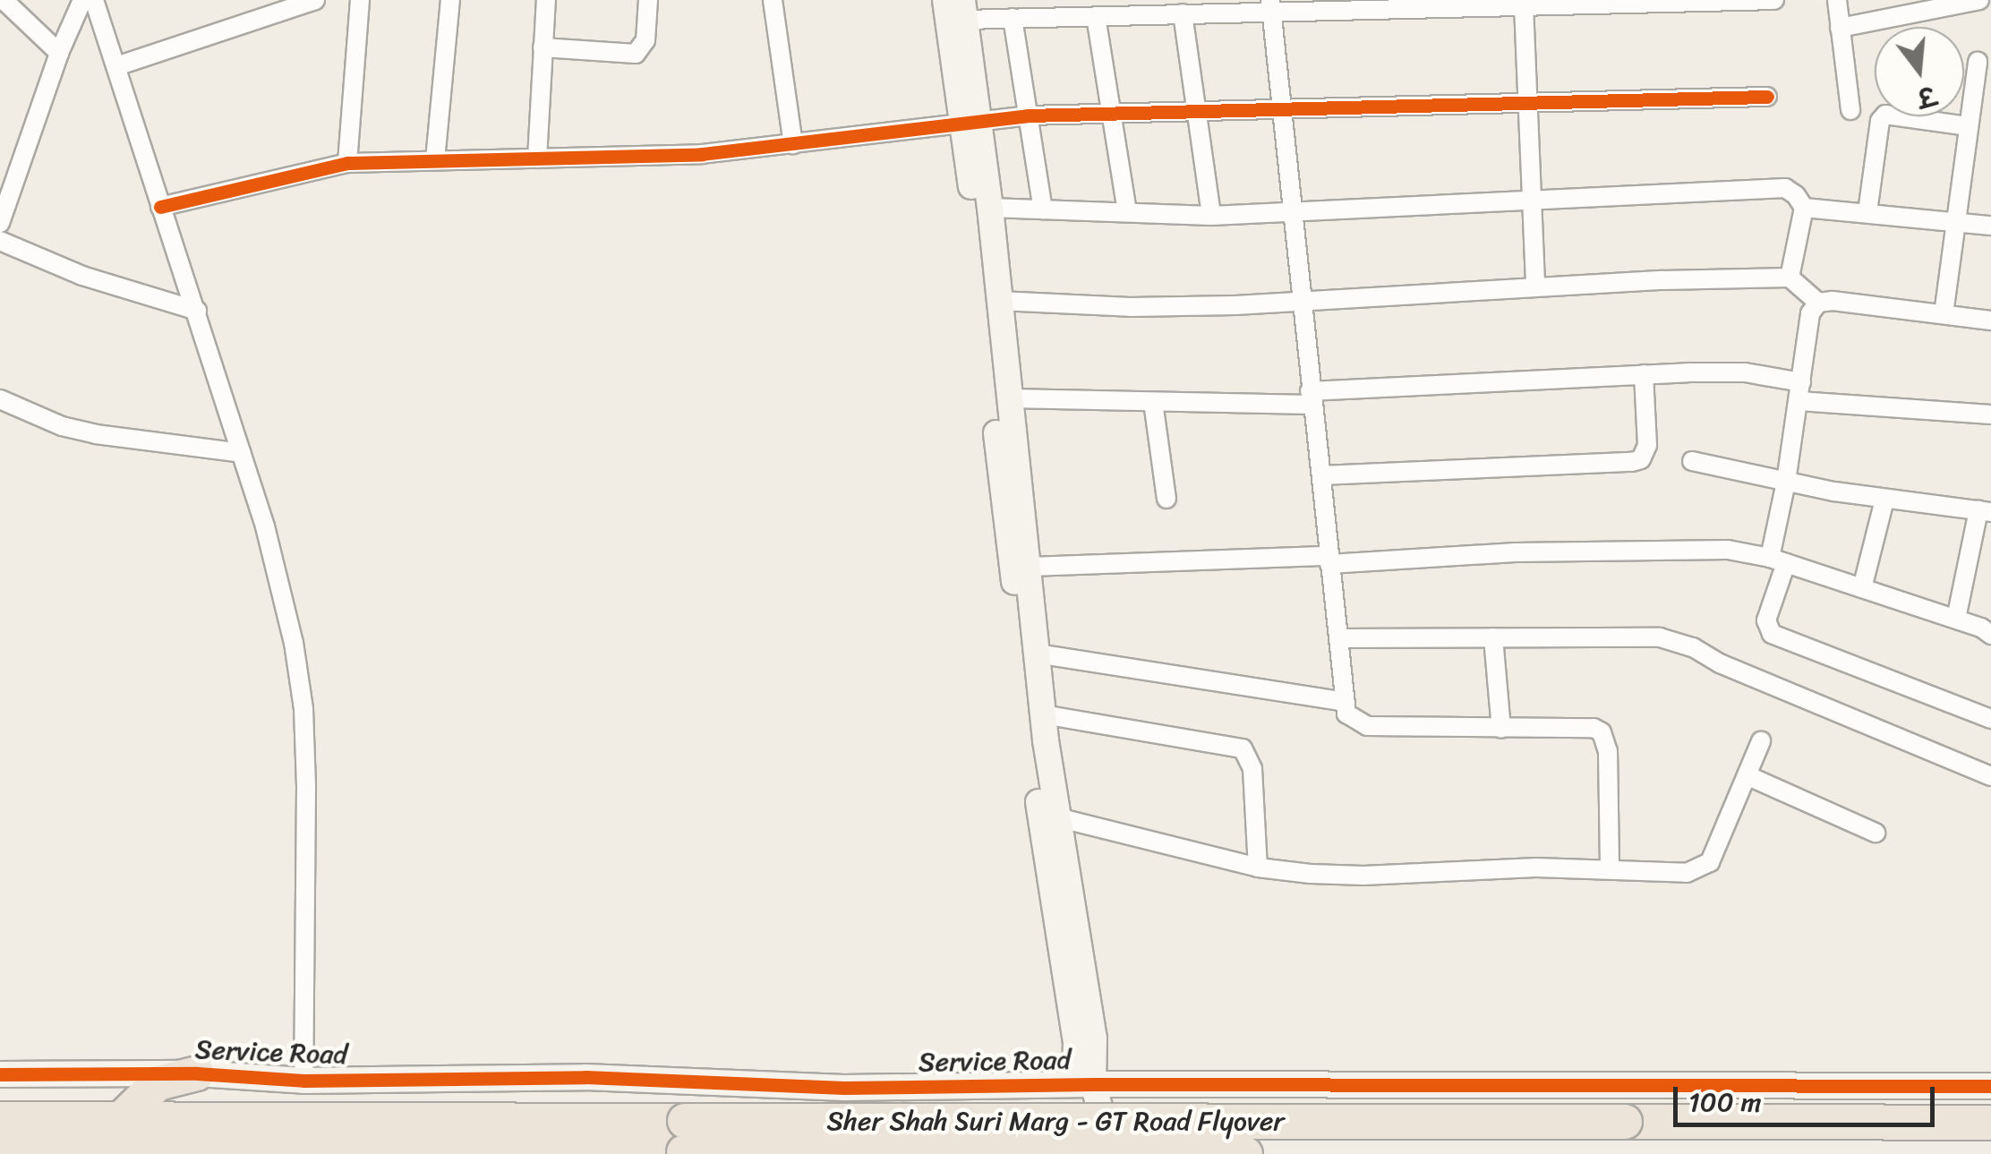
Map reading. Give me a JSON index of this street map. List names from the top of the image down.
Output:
{
  "streets": {
    "highway": ["Sher Shah Suri Marg - GT Road Flyover"],
    "street": ["Service Road"]
  },
  "scale_bar": "100 m",
  "north": "bottom"
}
